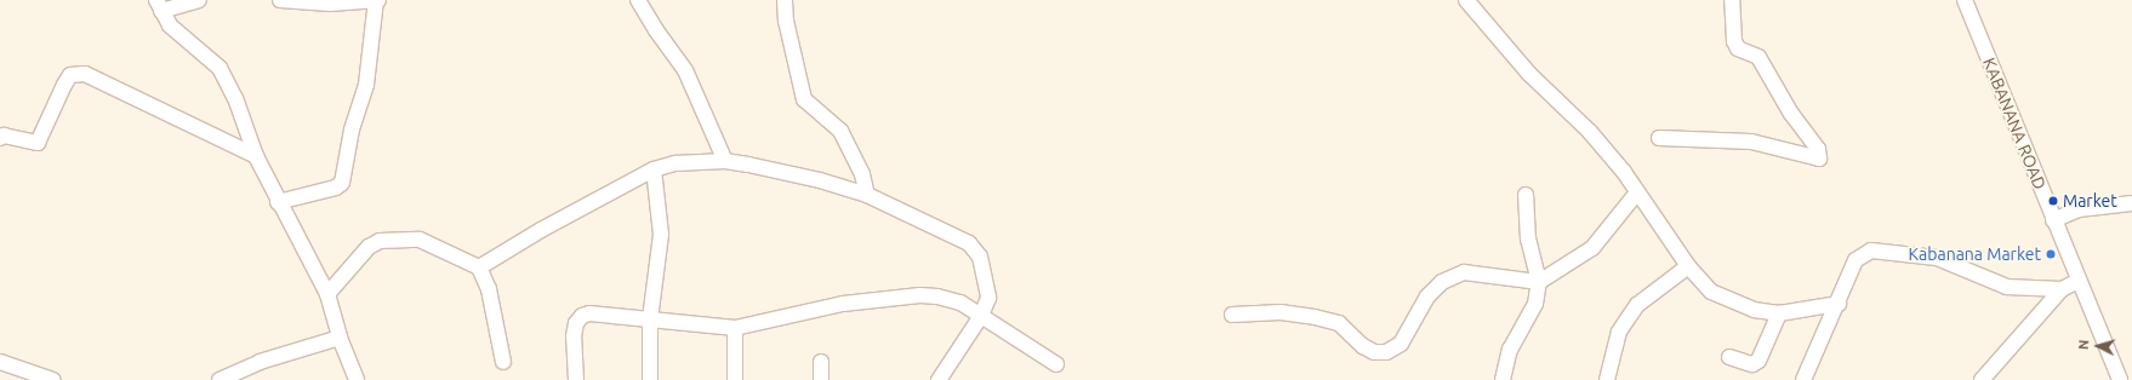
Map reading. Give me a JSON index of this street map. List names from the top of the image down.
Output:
{
  "streets": {
    "street": ["KABANANA ROAD"]
  },
  "places": ["Market", "Kabanana Market"],
  "north": "left"
}
